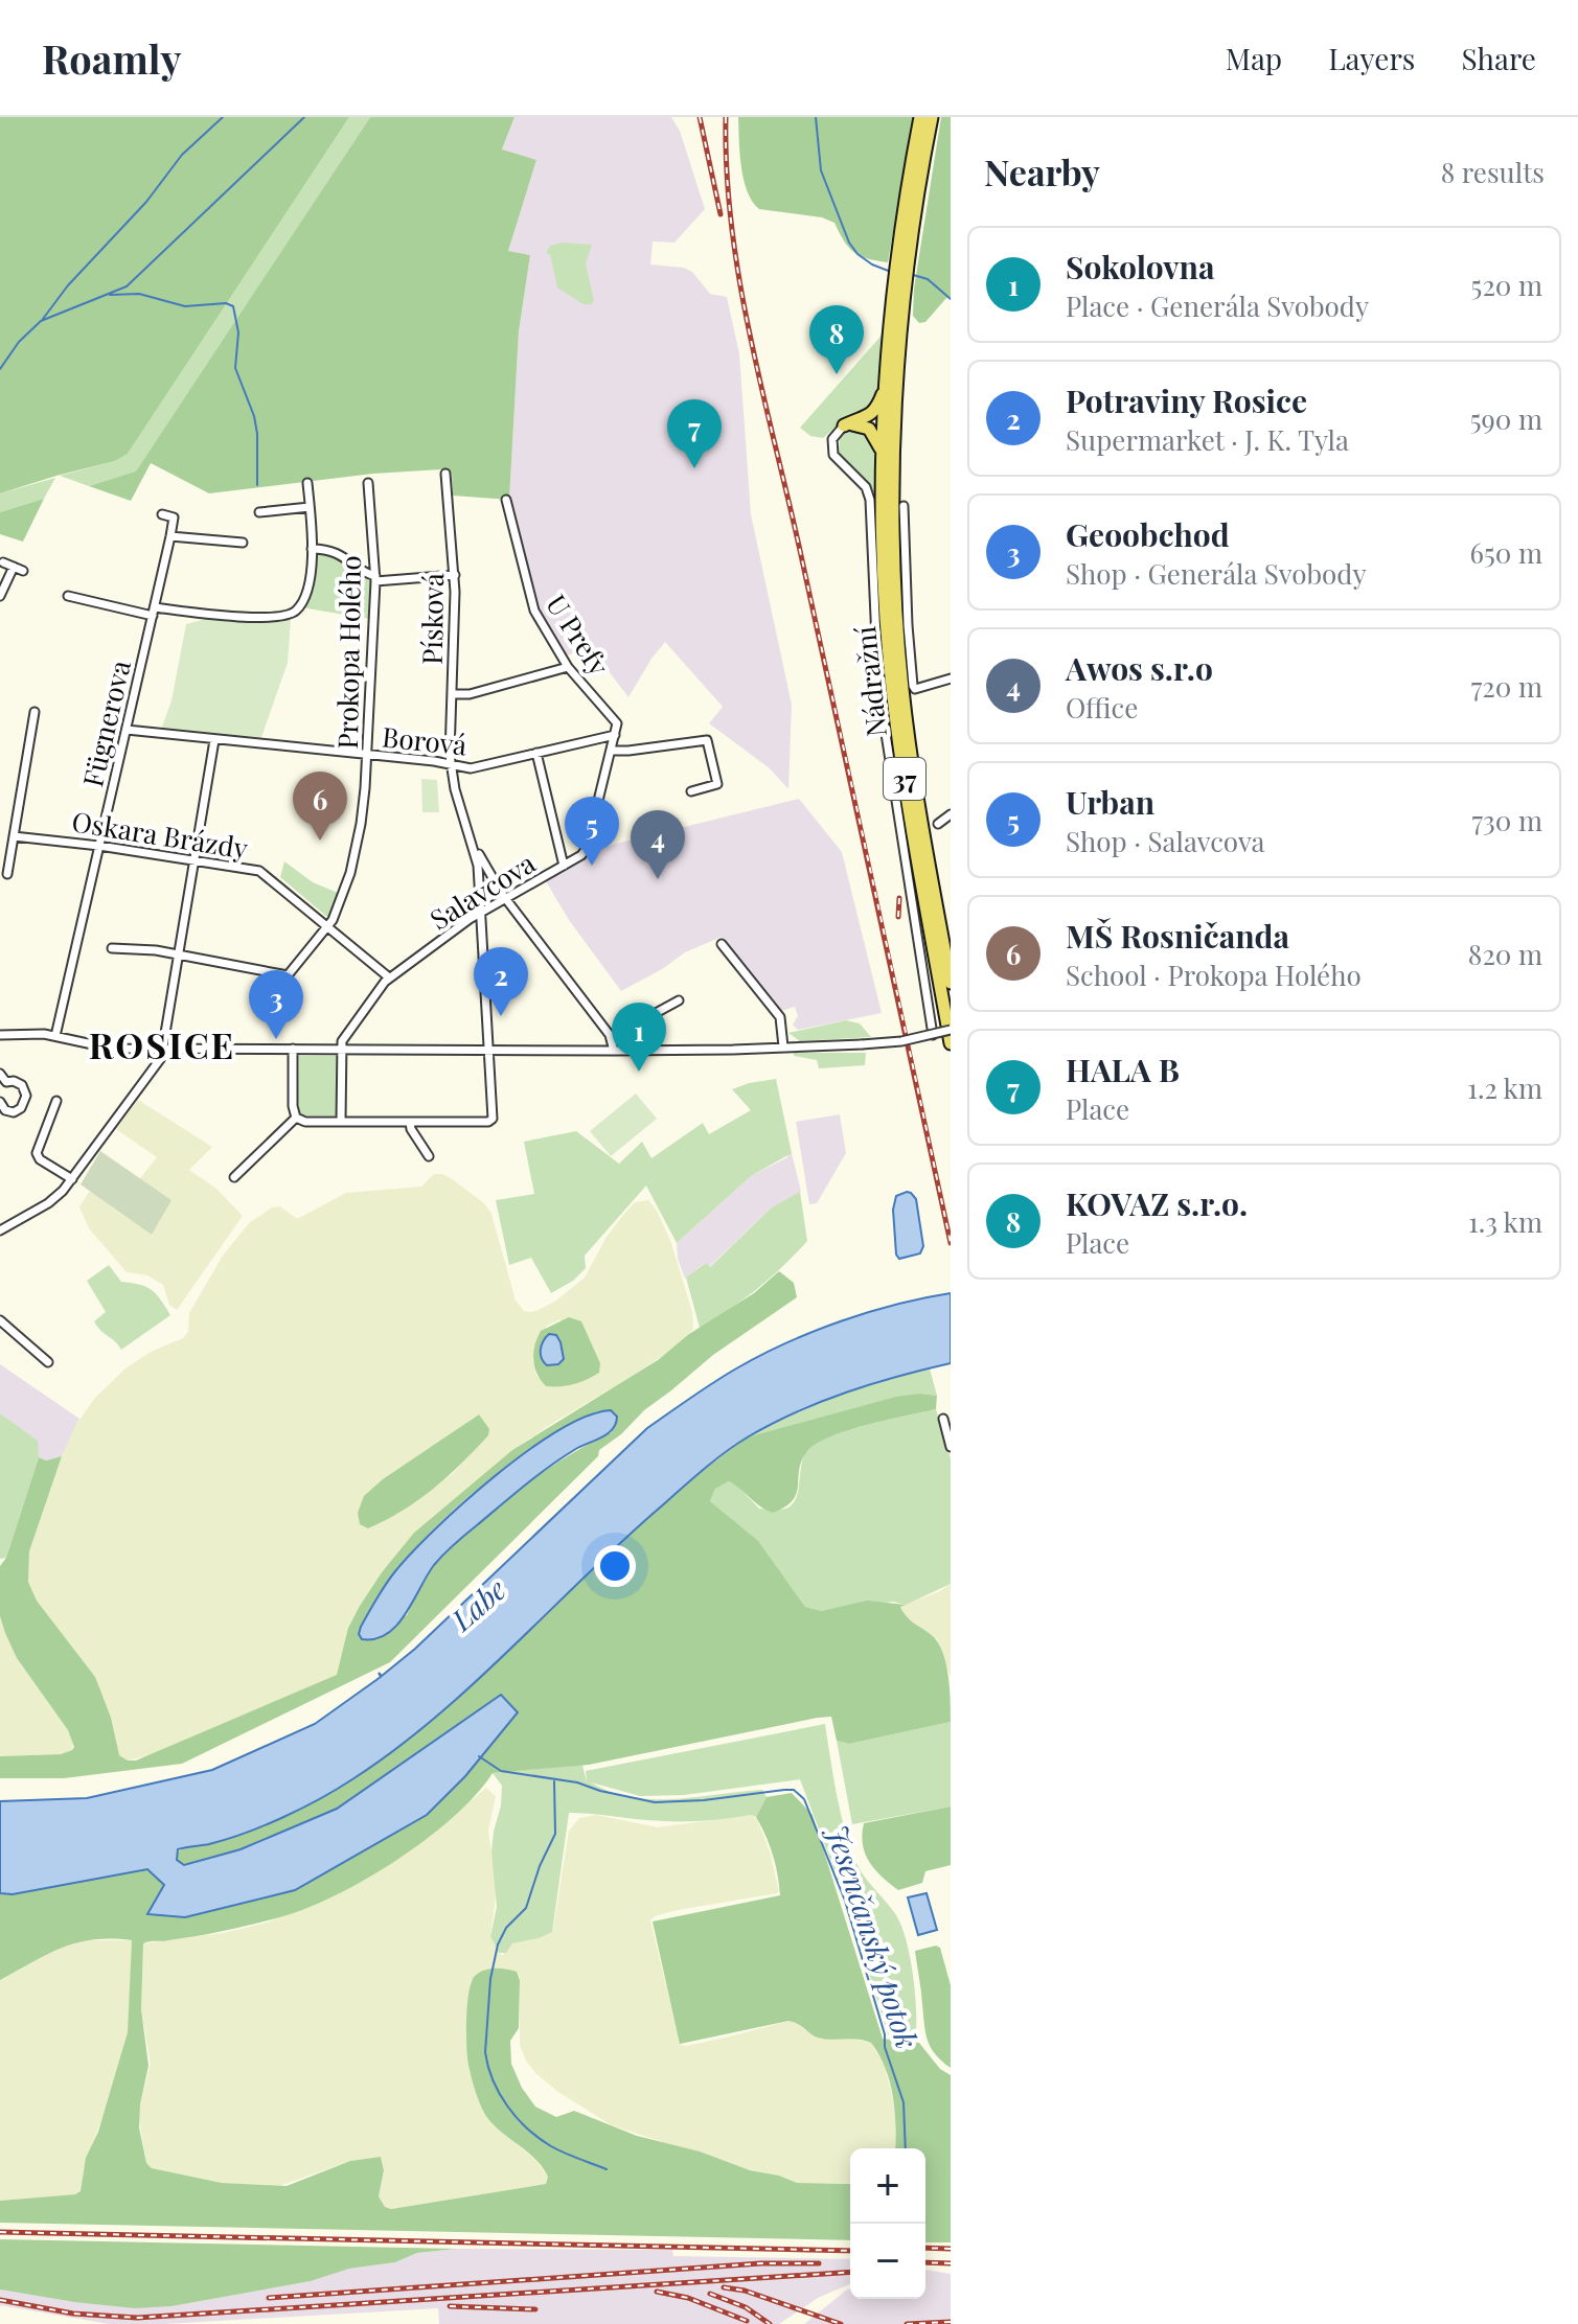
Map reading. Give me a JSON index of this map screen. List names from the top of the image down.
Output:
{
  "streets": {
    "main road": ["Nádražní", "37"],
    "street": [
      "Písková",
      "U Prefy",
      "Prokopa Holého",
      "Fügnerova",
      "Borová",
      "Oskara Brázdy",
      "Salavcova"
    ]
  },
  "crossings": [
    ["Písková", "Borová"],
    ["U Prefy", "Borová"],
    ["U Prefy", "Salavcova"],
    ["Prokopa Holého", "Borová"],
    ["Prokopa Holého", "Oskara Brázdy"],
    ["Nádražní", "37"],
    ["Fügnerova", "Borová"],
    ["Fügnerova", "Oskara Brázdy"],
    ["Borová", "Salavcova"],
    ["Oskara Brázdy", "Salavcova"]
  ],
  "districts": ["ROSICE"],
  "water": ["Labe", "Jesenčanský potok"],
  "page": {
    "header": "Roamly",
    "nav": ["Map", "Layers", "Share"],
    "heading": ["Nearby", "8 results"],
    "list": [
      {
        "mark": "1",
        "name": "Sokolovna",
        "note": "Place · Generála Svobody",
        "value": "520 m"
      },
      {
        "mark": "2",
        "name": "Potraviny Rosice",
        "note": "Supermarket · J. K. Tyla",
        "value": "590 m"
      },
      {
        "mark": "3",
        "name": "Geoobchod",
        "note": "Shop · Generála Svobody",
        "value": "650 m"
      },
      {
        "mark": "4",
        "name": "Awos s.r.o",
        "note": "Office",
        "value": "720 m"
      },
      {
        "mark": "5",
        "name": "Urban",
        "note": "Shop · Salavcova",
        "value": "730 m"
      },
      {
        "mark": "6",
        "name": "MŠ Rosničanda",
        "note": "School · Prokopa Holého",
        "value": "820 m"
      },
      {
        "mark": "7",
        "name": "HALA B",
        "note": "Place",
        "value": "1.2 km"
      },
      {
        "mark": "8",
        "name": "KOVAZ s.r.o.",
        "note": "Place",
        "value": "1.3 km"
      }
    ],
    "pins": [
      "8",
      "7",
      "6",
      "5",
      "4",
      "2",
      "3",
      "1"
    ],
    "map_buttons": ["+", "−"]
  }
}
